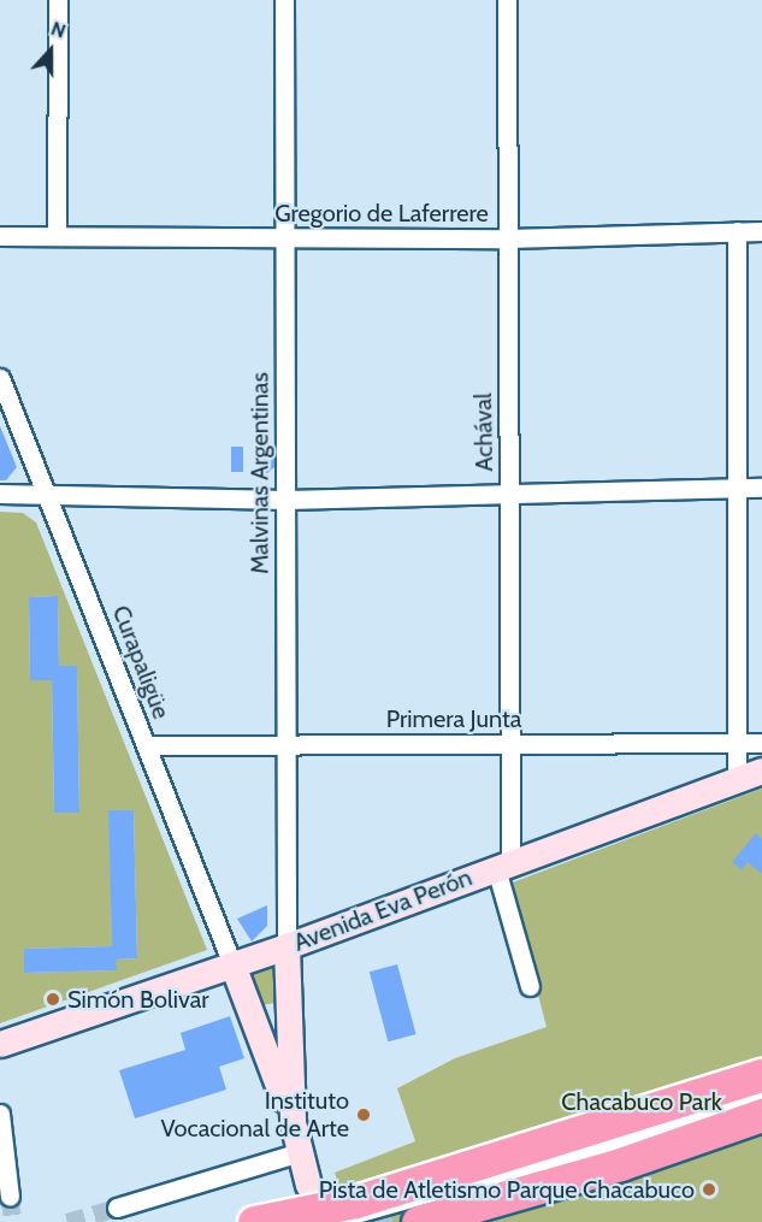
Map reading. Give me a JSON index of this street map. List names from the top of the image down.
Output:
{
  "streets": {
    "main road": ["Avenida Eva Perón"],
    "street": [
      "Gregorio de Laferrere",
      "Achával",
      "Malvinas Argentinas",
      "Curapaligüe",
      "Primera Junta"
    ]
  },
  "crossings": [
    ["Gregorio de Laferrere", "Achával"],
    ["Gregorio de Laferrere", "Malvinas Argentinas"],
    ["Achával", "Primera Junta"],
    ["Achával", "Avenida Eva Perón"],
    ["Malvinas Argentinas", "Primera Junta"],
    ["Malvinas Argentinas", "Avenida Eva Perón"],
    ["Curapaligüe", "Primera Junta"],
    ["Curapaligüe", "Avenida Eva Perón"]
  ],
  "parks": ["Chacabuco Park"],
  "places": ["Simón Bolivar", "Instituto Vocacional de Arte", "Pista de Atletismo Parque Chacabuco"],
  "north": "top"
}
